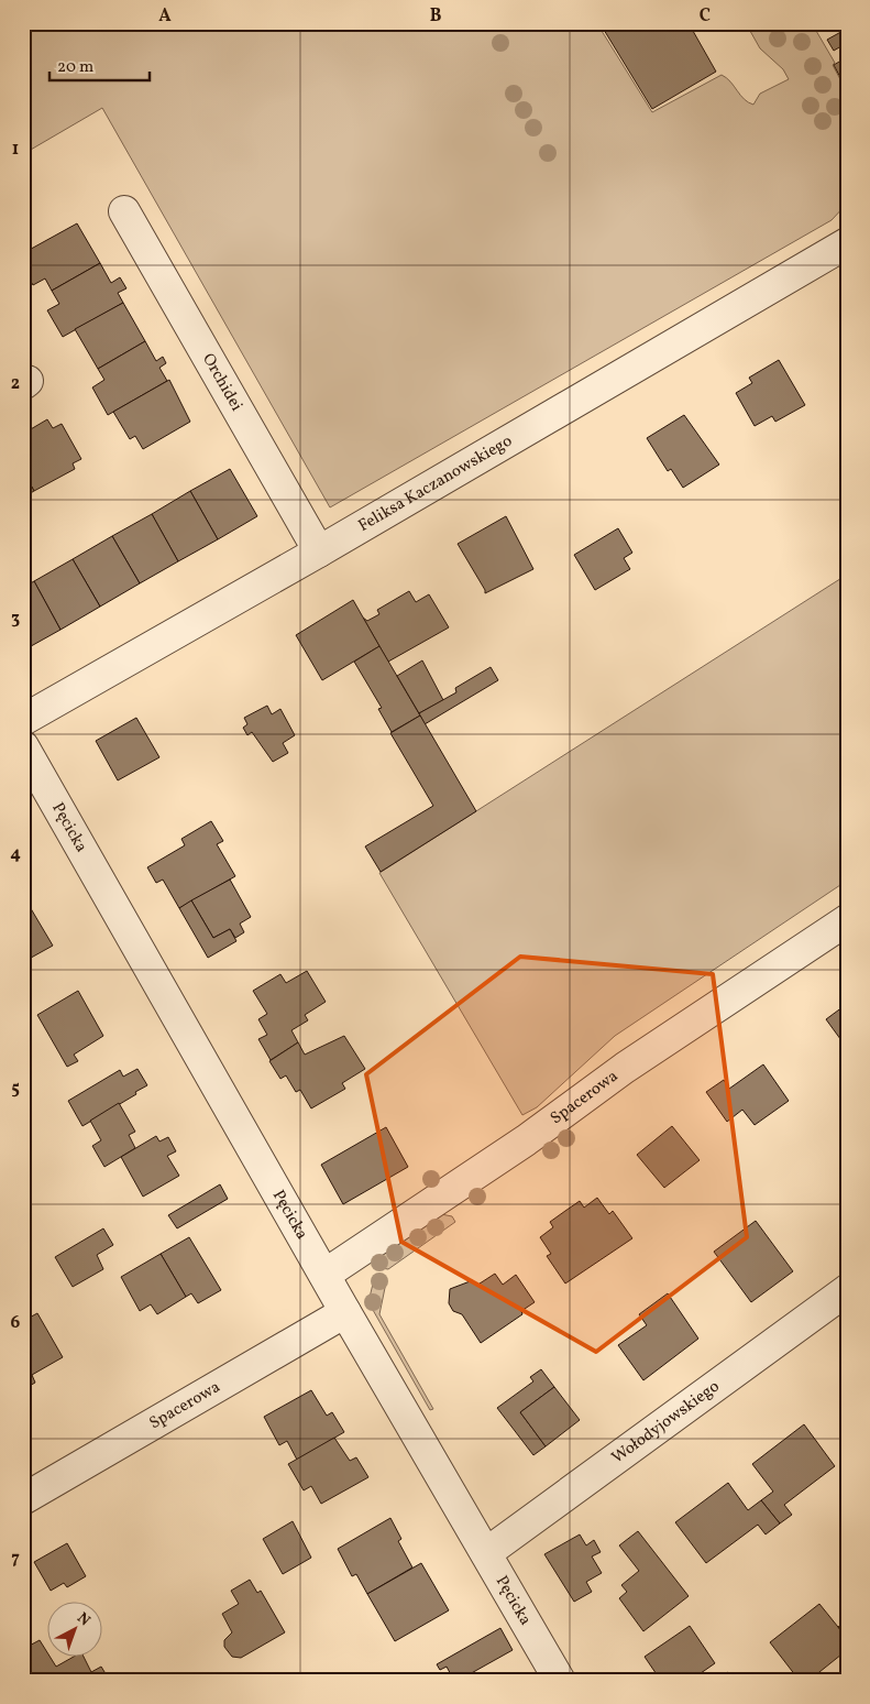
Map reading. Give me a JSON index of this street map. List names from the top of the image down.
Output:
{
  "streets": {
    "street": [
      "Orchidei",
      "Feliksa Kaczanowskiego",
      "Pęcicka",
      "Spacerowa",
      "Wołodyjowskiego"
    ]
  },
  "crossings": [
    ["Orchidei", "Feliksa Kaczanowskiego"],
    ["Pęcicka", "Spacerowa"],
    ["Pęcicka", "Wołodyjowskiego"]
  ],
  "scale_bar": "20 m",
  "north": "top right",
  "grid": {
    "columns": ["A", "B", "C"],
    "rows": [
      "1",
      "2",
      "3",
      "4",
      "5",
      "6",
      "7"
    ]
  }
}
